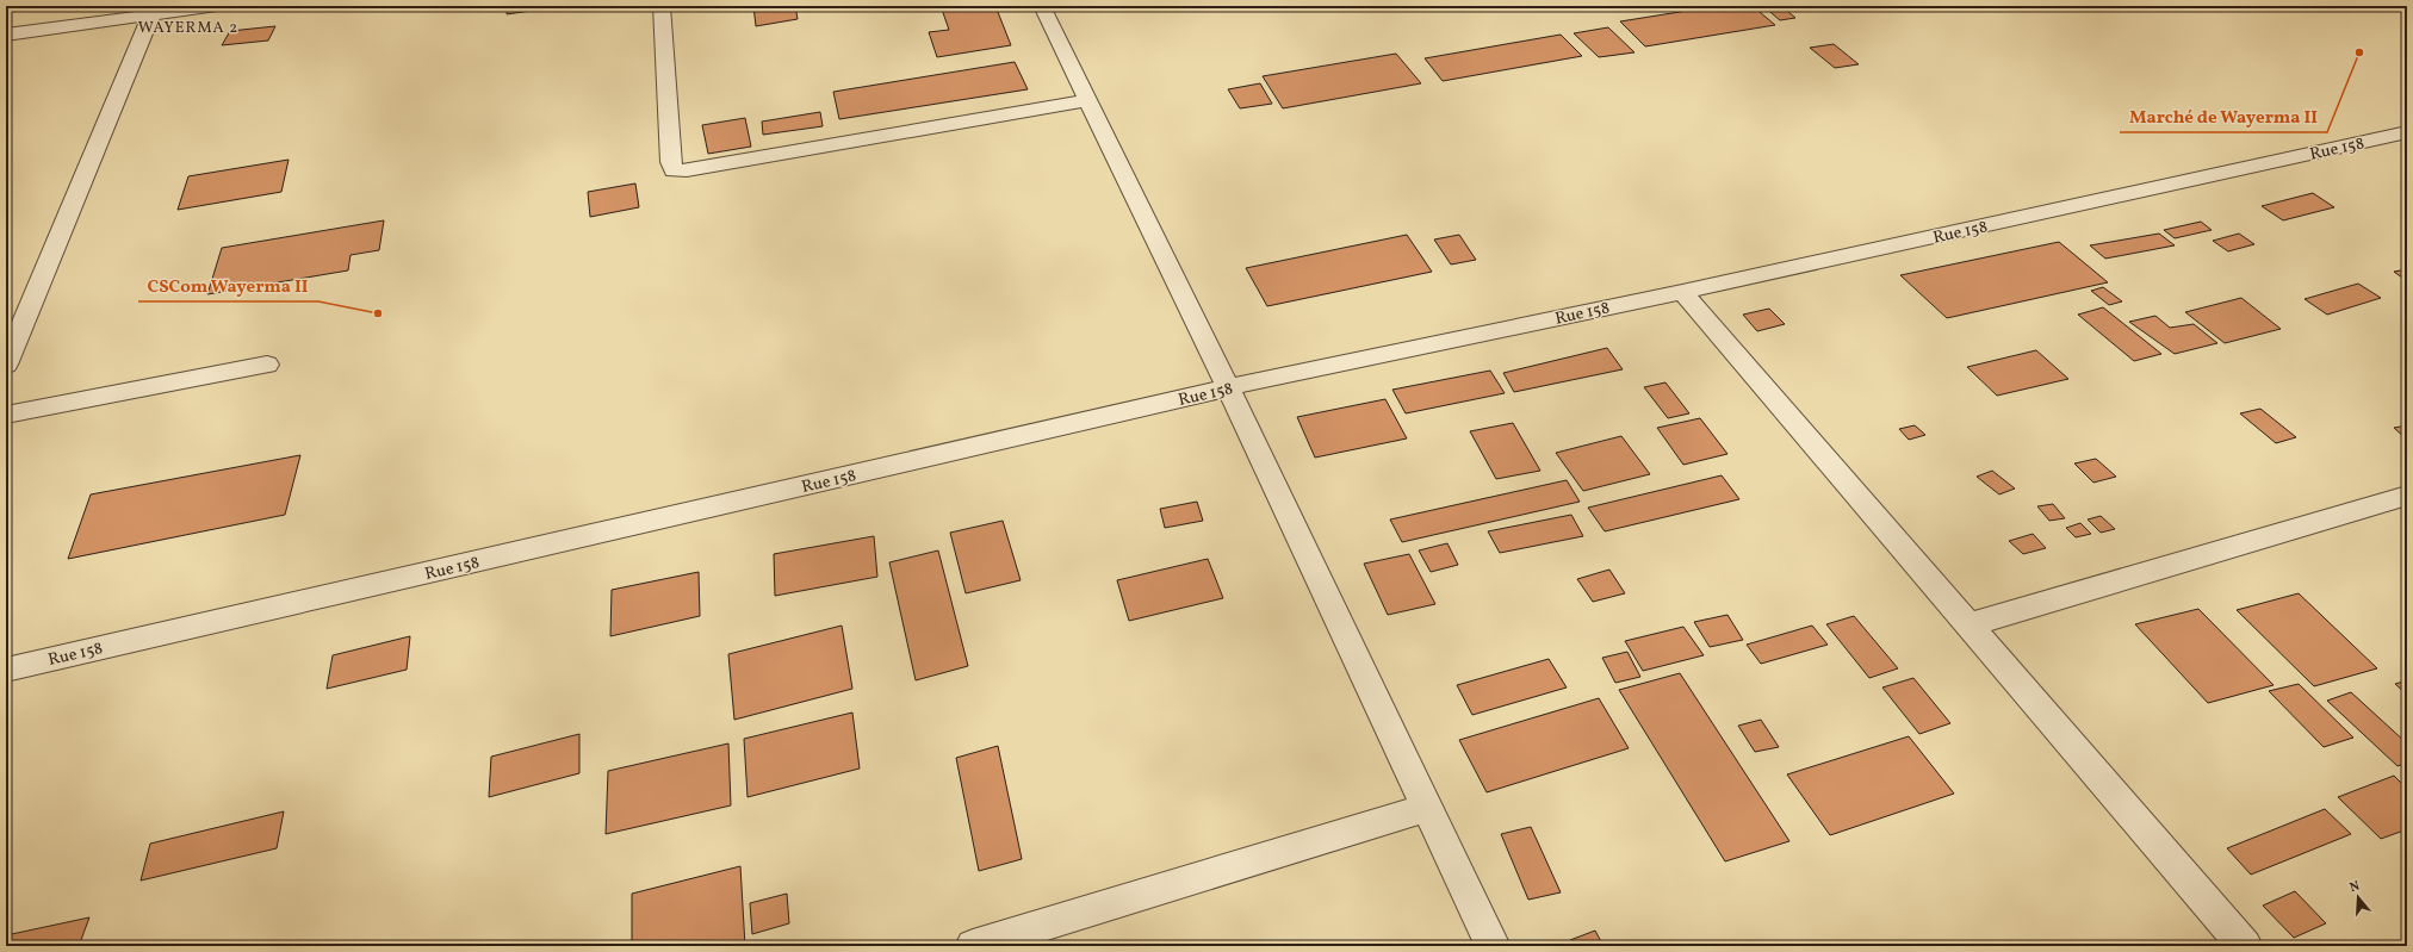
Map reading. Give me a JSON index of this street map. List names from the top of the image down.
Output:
{
  "streets": {
    "street": ["Rue 158"]
  },
  "districts": ["WAYERMA 2"],
  "places": ["Marché de Wayerma II", "CSCom Wayerma II"],
  "north": "top"
}
